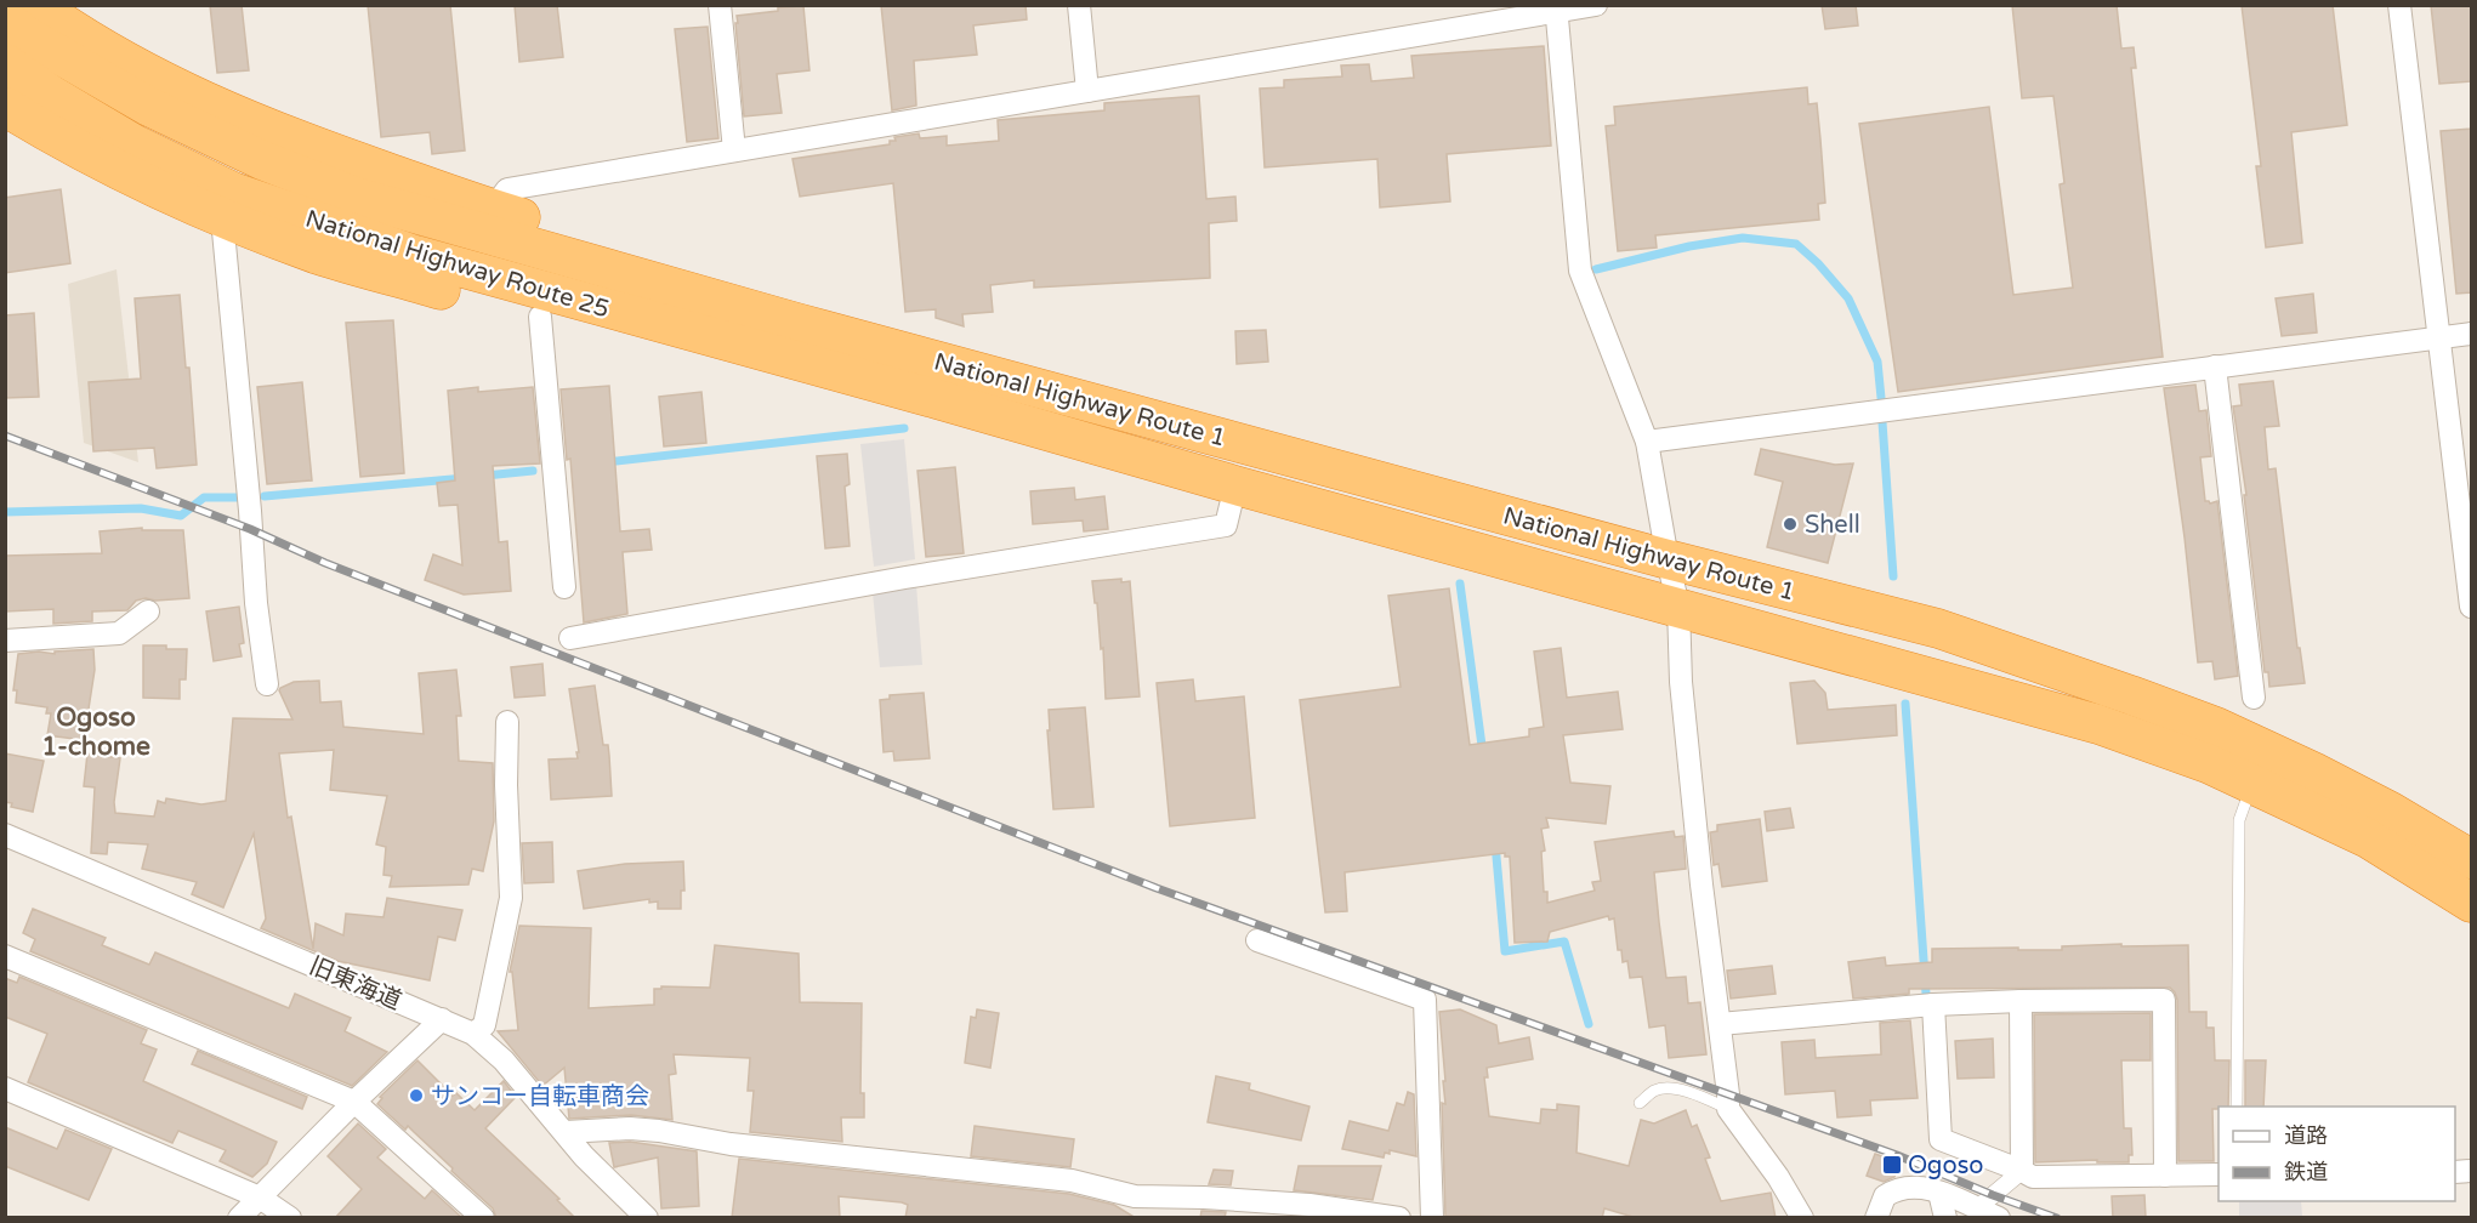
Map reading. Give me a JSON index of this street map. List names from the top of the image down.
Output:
{
  "streets": {
    "highway": ["National Highway Route 25", "National Highway Route 1"],
    "street": ["旧東海道"]
  },
  "crossings": [
    ["National Highway Route 25", "National Highway Route 1"]
  ],
  "districts": ["Ogoso 1-chome"],
  "places": {
    "other": ["Shell", "サンコー自転車商会"],
    "transit": ["Ogoso"]
  },
  "legend": ["道路", "鉄道"]
}
